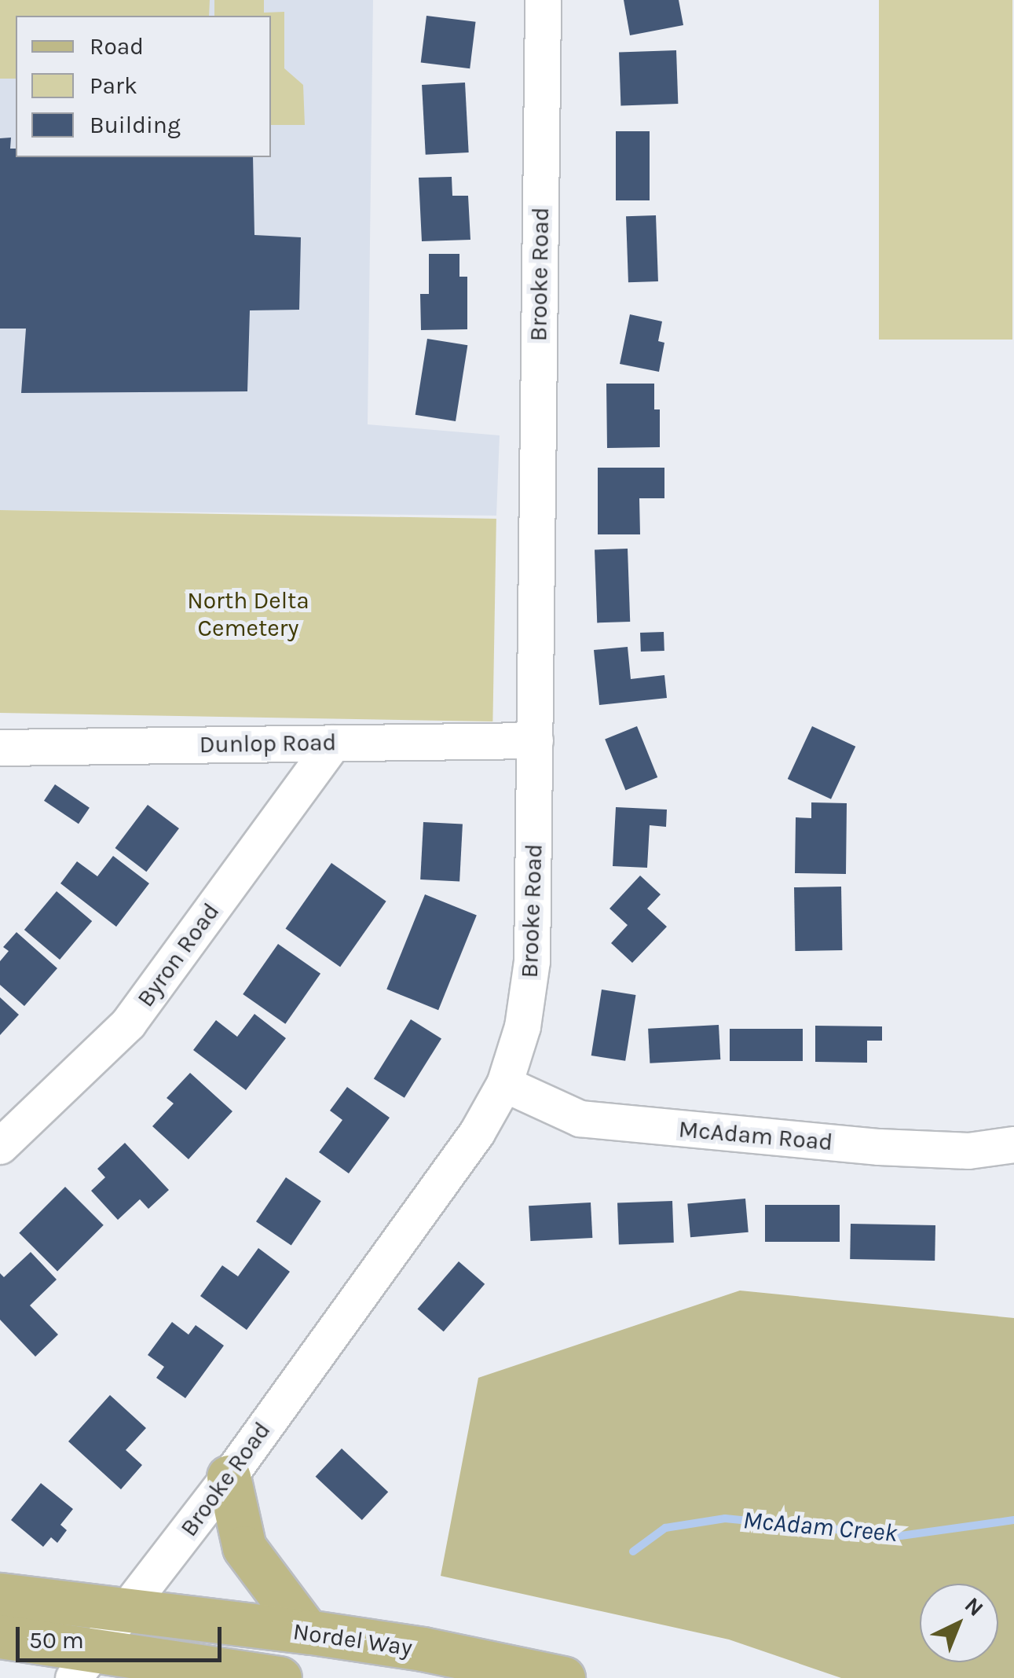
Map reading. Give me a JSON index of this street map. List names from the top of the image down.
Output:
{
  "streets": {
    "main road": ["Nordel Way"],
    "street": [
      "Brooke Road",
      "Dunlop Road",
      "Byron Road",
      "McAdam Road"
    ]
  },
  "crossings": [
    ["Brooke Road", "Dunlop Road"],
    ["Brooke Road", "McAdam Road"],
    ["Brooke Road", "Nordel Way"],
    ["Dunlop Road", "Byron Road"]
  ],
  "water": ["McAdam Creek"],
  "parks": ["North Delta Cemetery"],
  "legend": ["Road", "Park", "Building"],
  "scale_bar": "50 m",
  "north": "top right"
}
